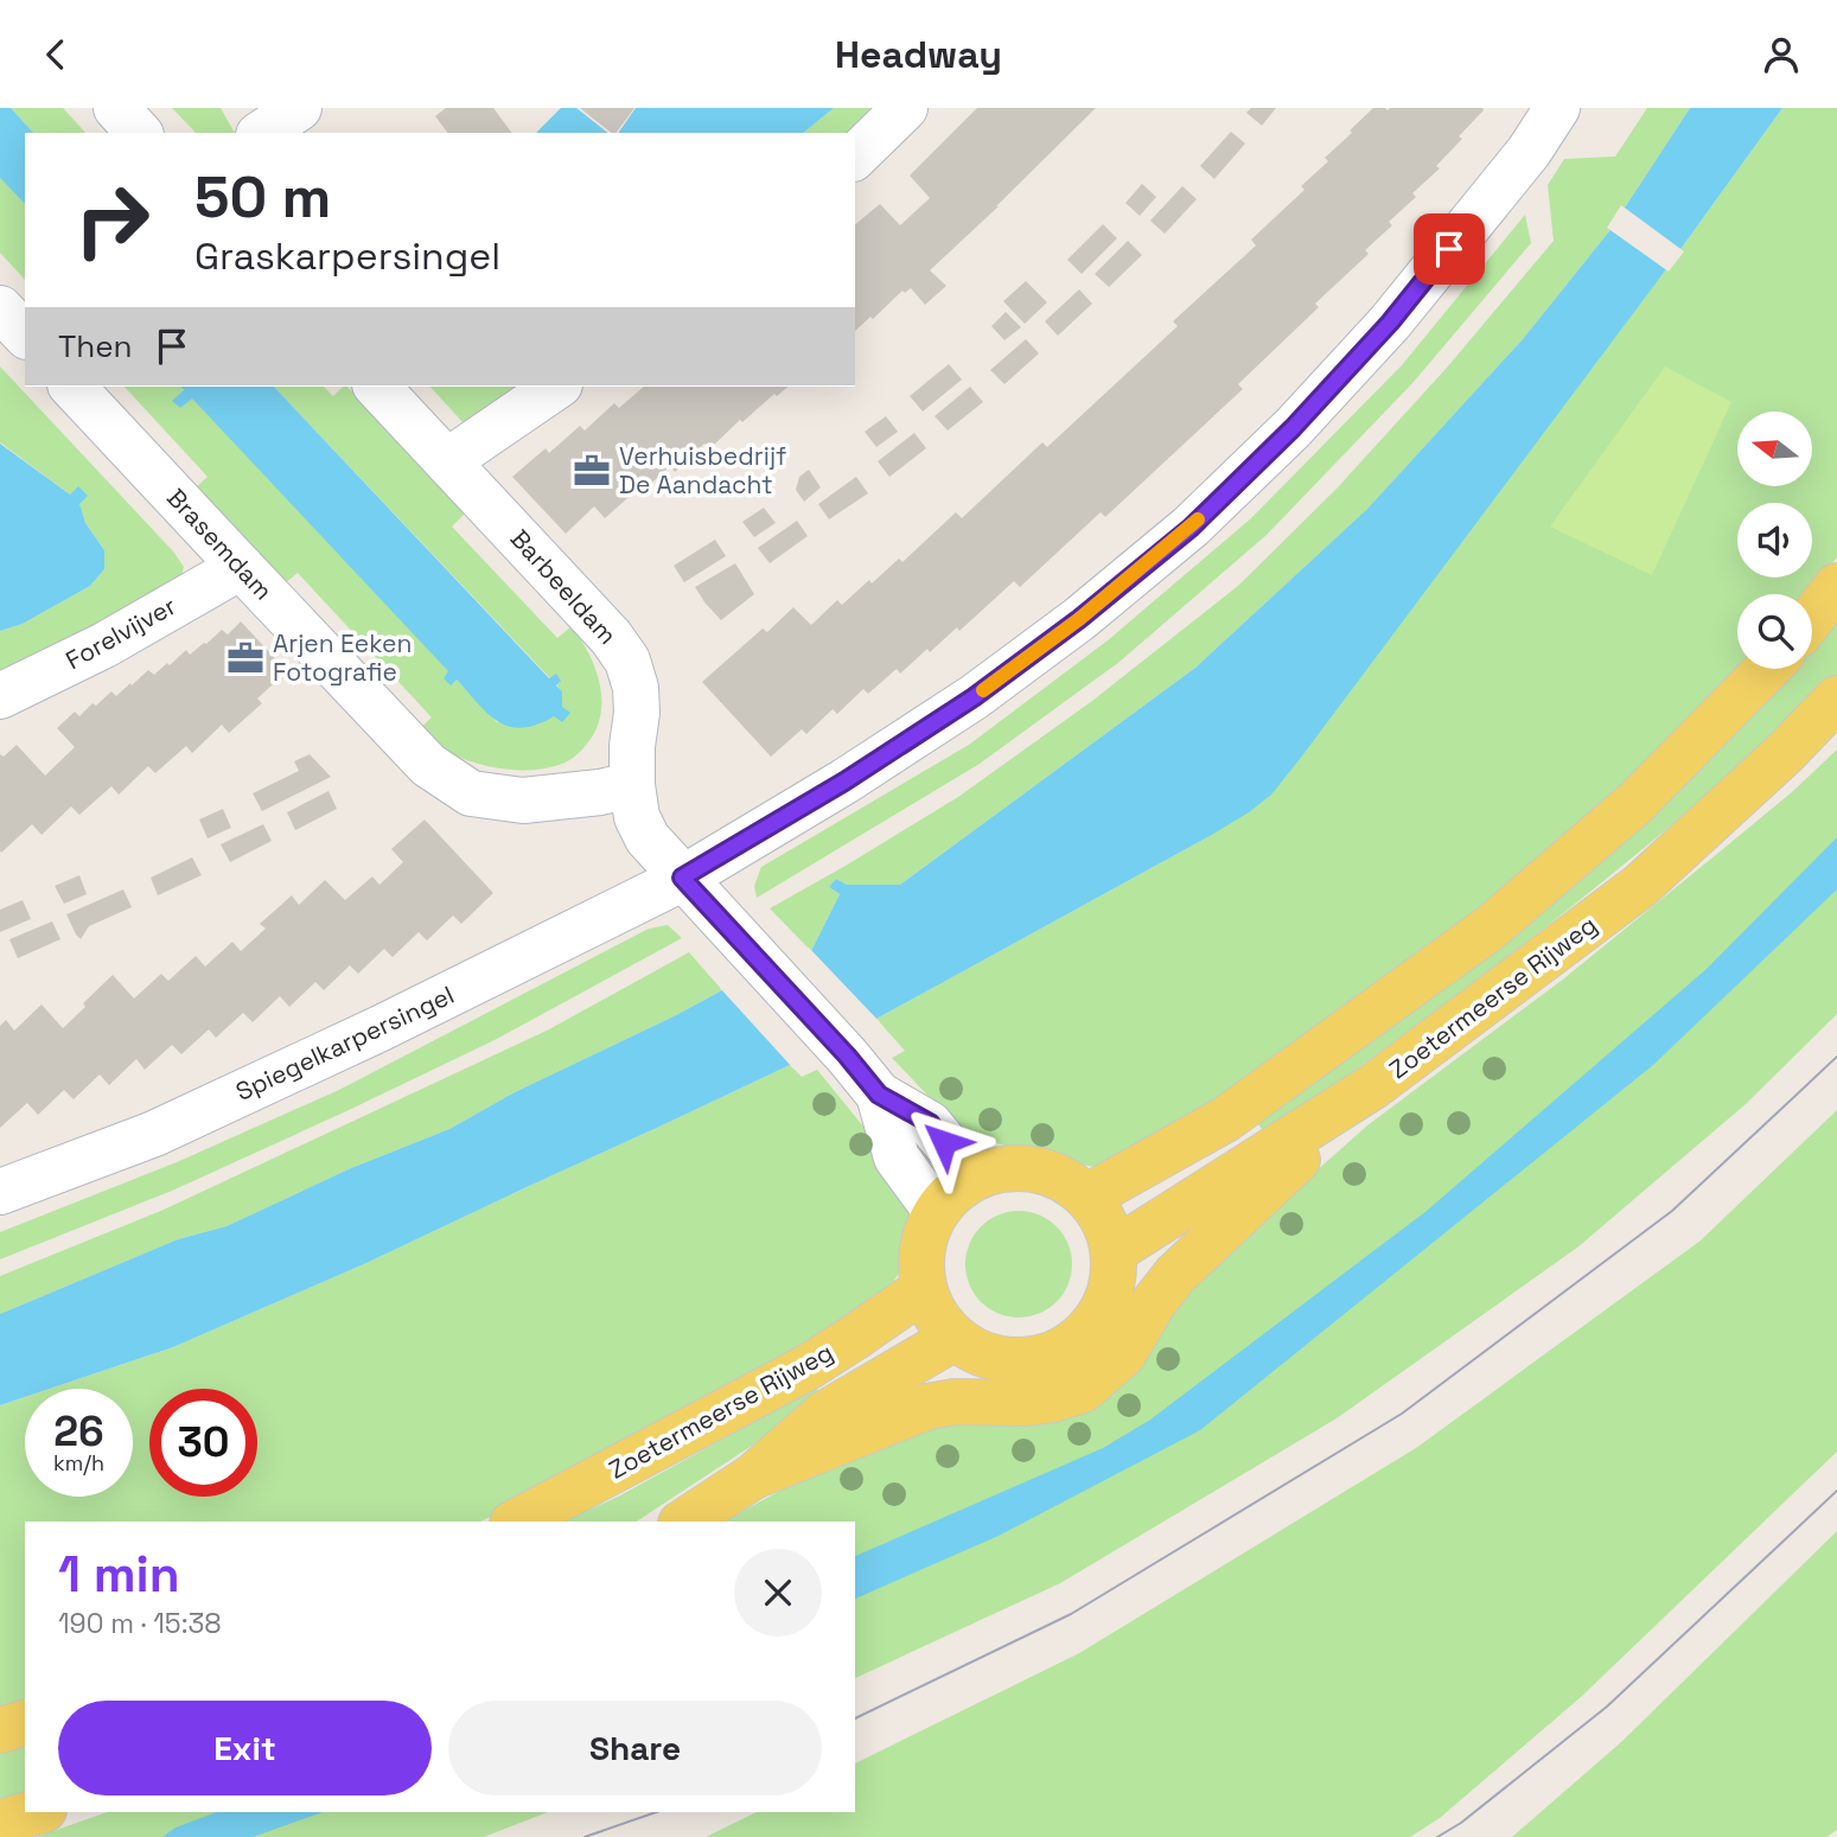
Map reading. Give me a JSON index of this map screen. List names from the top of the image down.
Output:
{
  "streets": {
    "main road": ["Zoetermeerse Rijweg"],
    "street": [
      "Brasemdam",
      "Barbeeldam",
      "Forelvijver",
      "Spiegelkarpersingel"
    ]
  },
  "crossings": [
    ["Brasemdam", "Barbeeldam"],
    ["Brasemdam", "Forelvijver"],
    ["Barbeeldam", "Zoetermeerse Rijweg"],
    ["Barbeeldam", "Spiegelkarpersingel"]
  ],
  "places": {
    "office": ["Verhuisbedrijf De Aandacht", "Arjen Eeken Fotografie"]
  },
  "north": "left",
  "page": {
    "header": "Headway",
    "turn": ["50 m", "Graskarpersingel"],
    "then": "Then",
    "speed": "26 km/h",
    "limit": "30",
    "heading": ["1 min", "190 m · 15:38"],
    "buttons": ["Exit", "Share"]
  }
}
